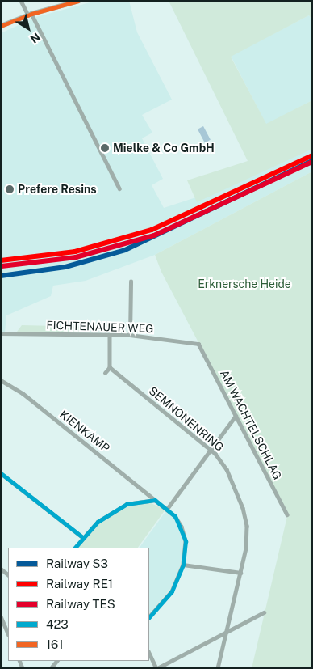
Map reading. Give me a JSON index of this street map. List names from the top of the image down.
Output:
{
  "streets": {
    "street": [
      "FICHTENAUER WEG",
      "SEMNONENRING",
      "AM WACHTELSCHLAG",
      "KIENKAMP"
    ]
  },
  "crossings": [
    ["FICHTENAUER WEG", "AM WACHTELSCHLAG"]
  ],
  "parks": ["Erknersche Heide"],
  "places": ["Mielke & Co GmbH", "Prefere Resins"],
  "lines": [
    "transit line 161",
    "rail line RE1",
    "rail line S3",
    "rail line TES",
    "transit line 423"
  ],
  "legend": [
    "Railway S3",
    "Railway RE1",
    "Railway TES",
    "423",
    "161"
  ],
  "north": "bottom right"
}
